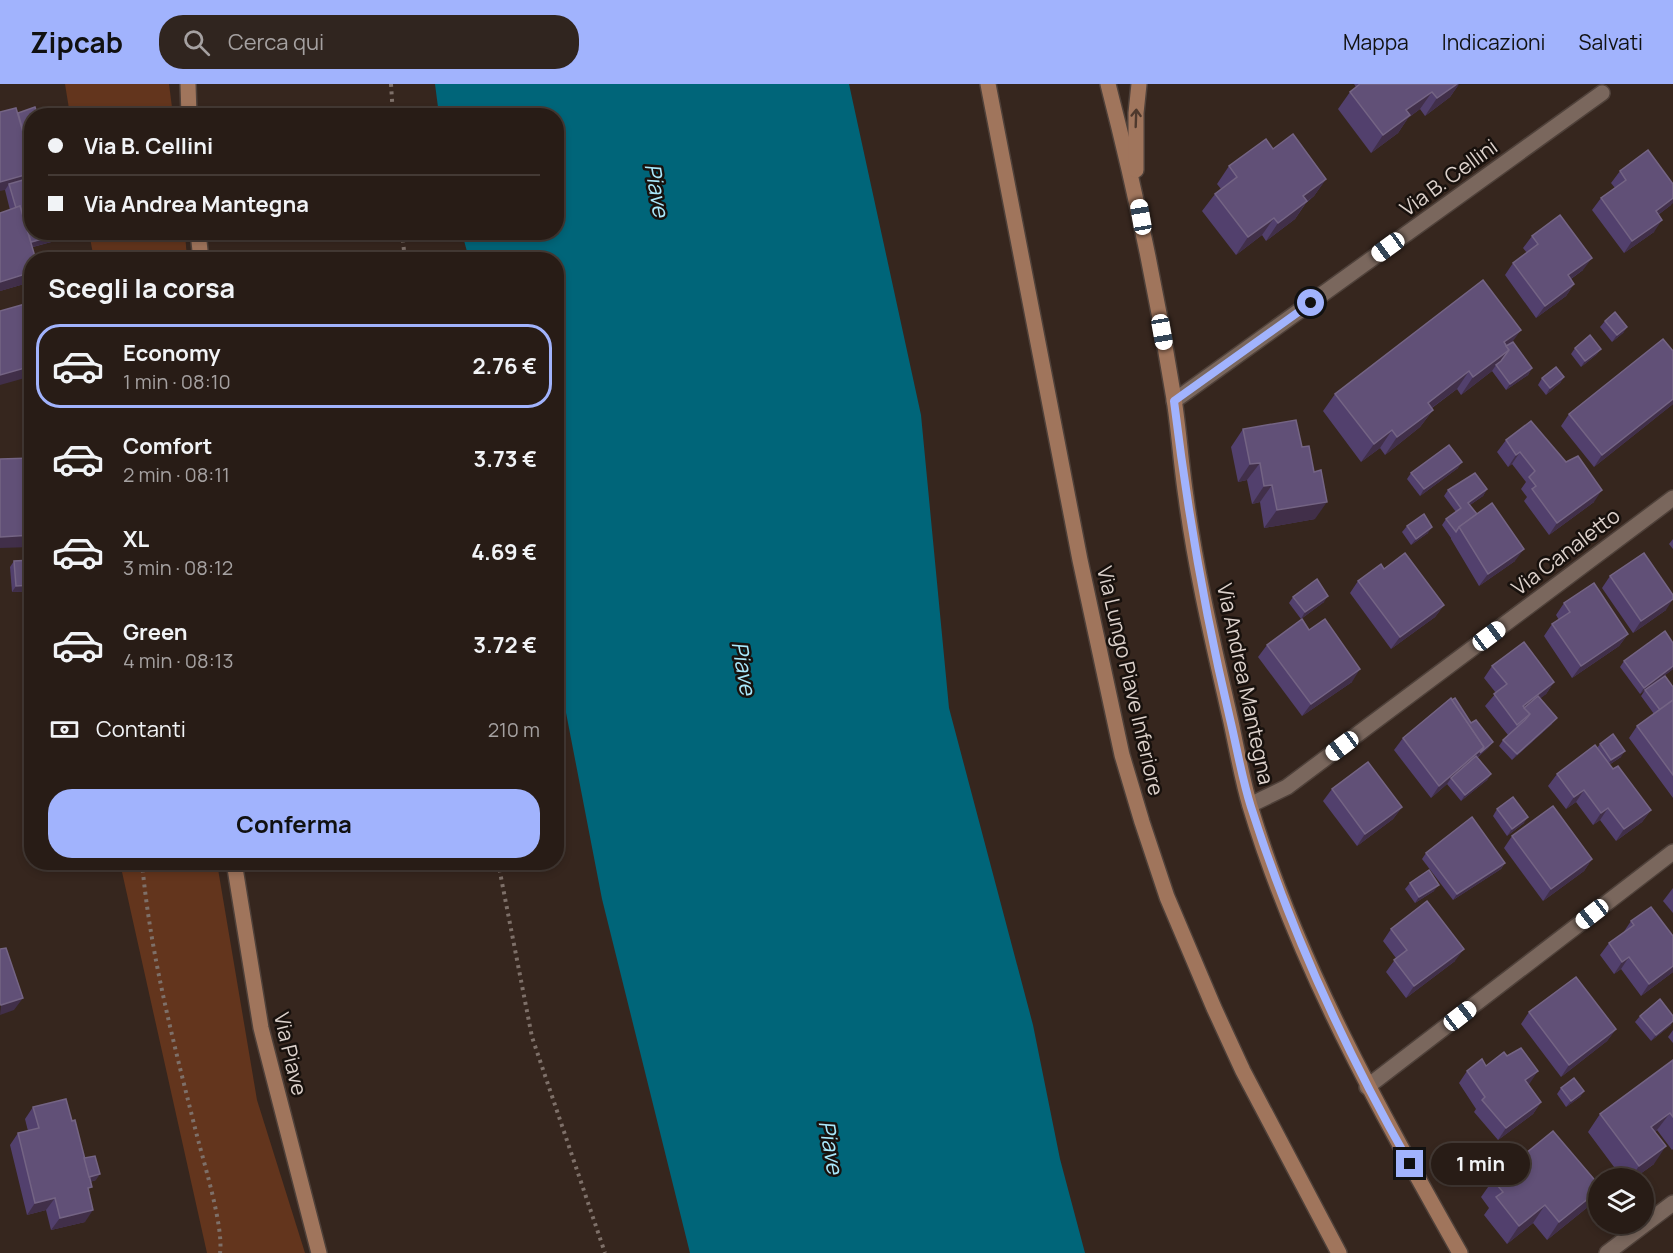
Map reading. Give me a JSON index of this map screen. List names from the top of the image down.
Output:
{
  "streets": {
    "main road": ["Via Lungo Piave Inferiore", "Via Andrea Mantegna", "Via Piave"],
    "street": ["Via B. Cellini", "Via Canaletto"]
  },
  "crossings": [
    ["Via B. Cellini", "Via Andrea Mantegna"],
    ["Via Canaletto", "Via Andrea Mantegna"]
  ],
  "water": ["Piave"],
  "page": {
    "header": "Zipcab",
    "search": "Cerca qui",
    "nav": ["Mappa", "Indicazioni", "Salvati"],
    "banner": ["Via B. Cellini", "Via Andrea Mantegna"],
    "heading": "Scegli la corsa",
    "list": [
      {
        "name": "Economy",
        "note": "1 min · 08:10",
        "value": "2.76 €"
      },
      {
        "name": "Comfort",
        "note": "2 min · 08:11",
        "value": "3.73 €"
      },
      {
        "name": "XL",
        "note": "3 min · 08:12",
        "value": "4.69 €"
      },
      {
        "name": "Green",
        "note": "4 min · 08:13",
        "value": "3.72 €"
      }
    ],
    "pay": ["Contanti", "210 m"],
    "buttons": "Conferma",
    "bubble": "1 min"
  }
}
